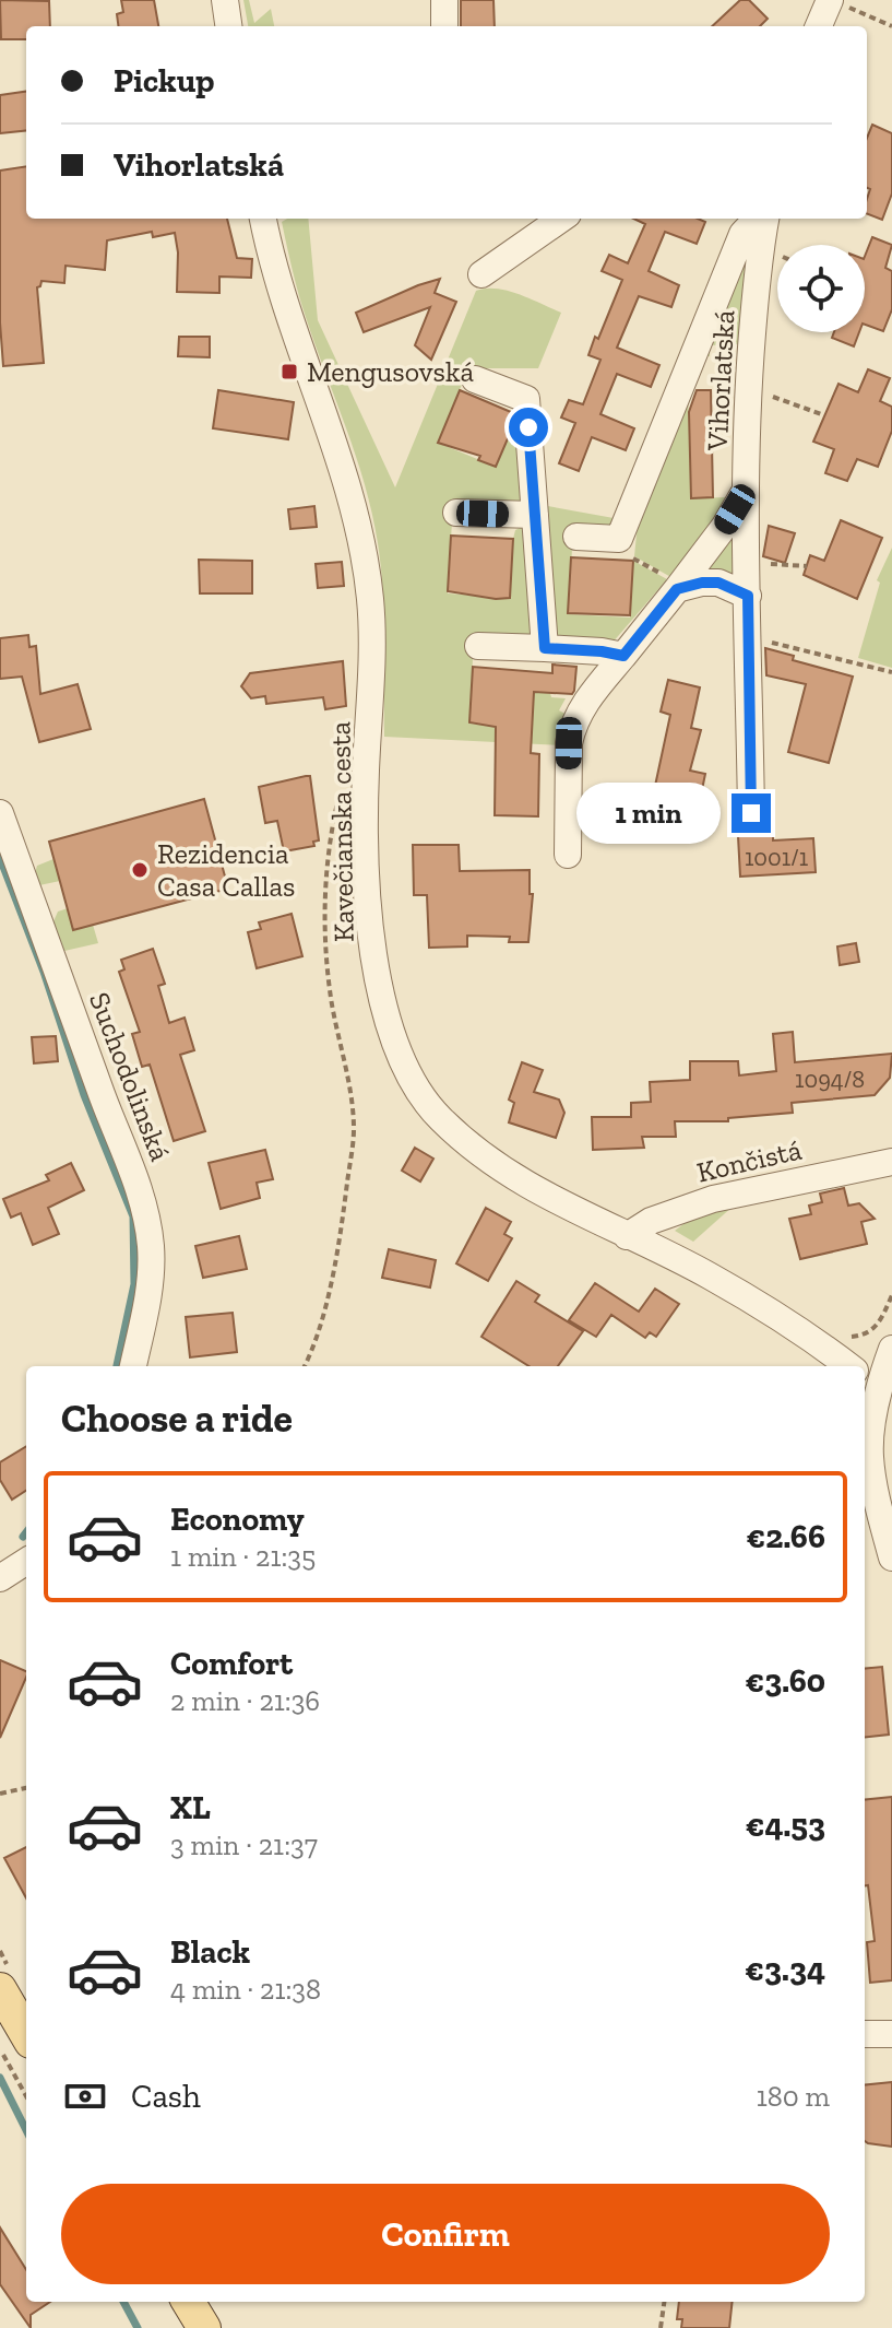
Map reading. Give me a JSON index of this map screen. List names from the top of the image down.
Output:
{
  "streets": {
    "street": [
      "Vihorlatská",
      "Kavečianska cesta",
      "Suchodolinská",
      "Končistá"
    ]
  },
  "crossings": [
    ["Kavečianska cesta", "Končistá"]
  ],
  "places": {
    "transit": ["Mengusovská"],
    "other": ["Rezidencia Casa Callas"]
  },
  "house_numbers": ["1001/1", "1094/8"],
  "page": {
    "banner": ["Pickup", "Vihorlatská"],
    "bubble": "1 min",
    "heading": "Choose a ride",
    "list": [
      {
        "name": "Economy",
        "note": "1 min · 21:35",
        "value": "€2.66"
      },
      {
        "name": "Comfort",
        "note": "2 min · 21:36",
        "value": "€3.60"
      },
      {
        "name": "XL",
        "note": "3 min · 21:37",
        "value": "€4.53"
      },
      {
        "name": "Black",
        "note": "4 min · 21:38",
        "value": "€3.34"
      }
    ],
    "pay": ["Cash", "180 m"],
    "buttons": "Confirm"
  }
}
